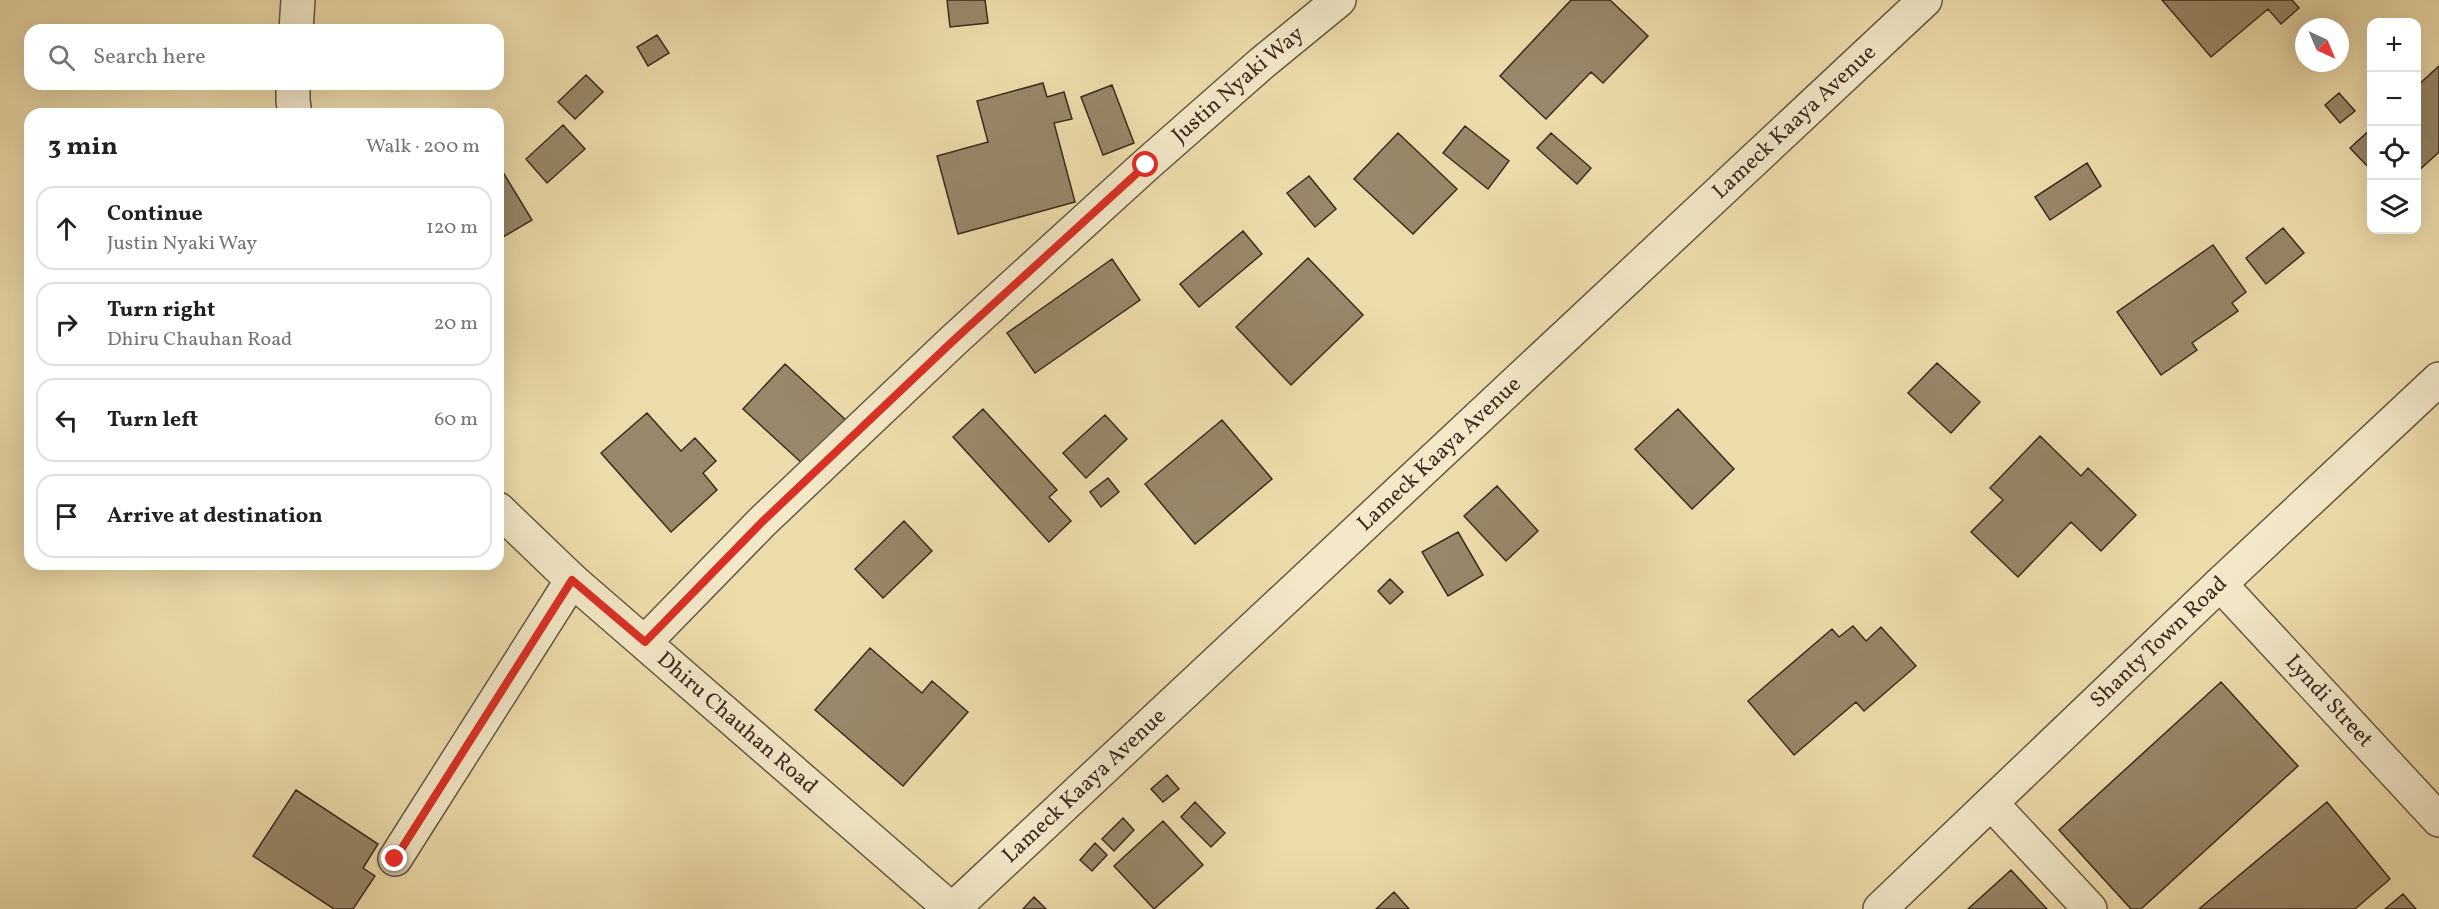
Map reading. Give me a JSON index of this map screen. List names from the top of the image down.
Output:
{
  "streets": {
    "street": [
      "Justin Nyaki Way",
      "Lameck Kaaya Avenue",
      "Shanty Town Road",
      "Lyndi Street",
      "Dhiru Chauhan Road"
    ]
  },
  "crossings": [
    ["Justin Nyaki Way", "Dhiru Chauhan Road"],
    ["Lameck Kaaya Avenue", "Dhiru Chauhan Road"],
    ["Shanty Town Road", "Lyndi Street"]
  ],
  "north": "bottom right",
  "page": {
    "map_buttons": ["+", "−"],
    "search": "Search here",
    "heading": ["3 min", "Walk · 200 m"],
    "list": [
      ["Continue", "Justin Nyaki Way", "120 m"],
      ["Turn right", "Dhiru Chauhan Road", "20 m"],
      ["Turn left", "60 m"],
      "Arrive at destination"
    ]
  }
}
